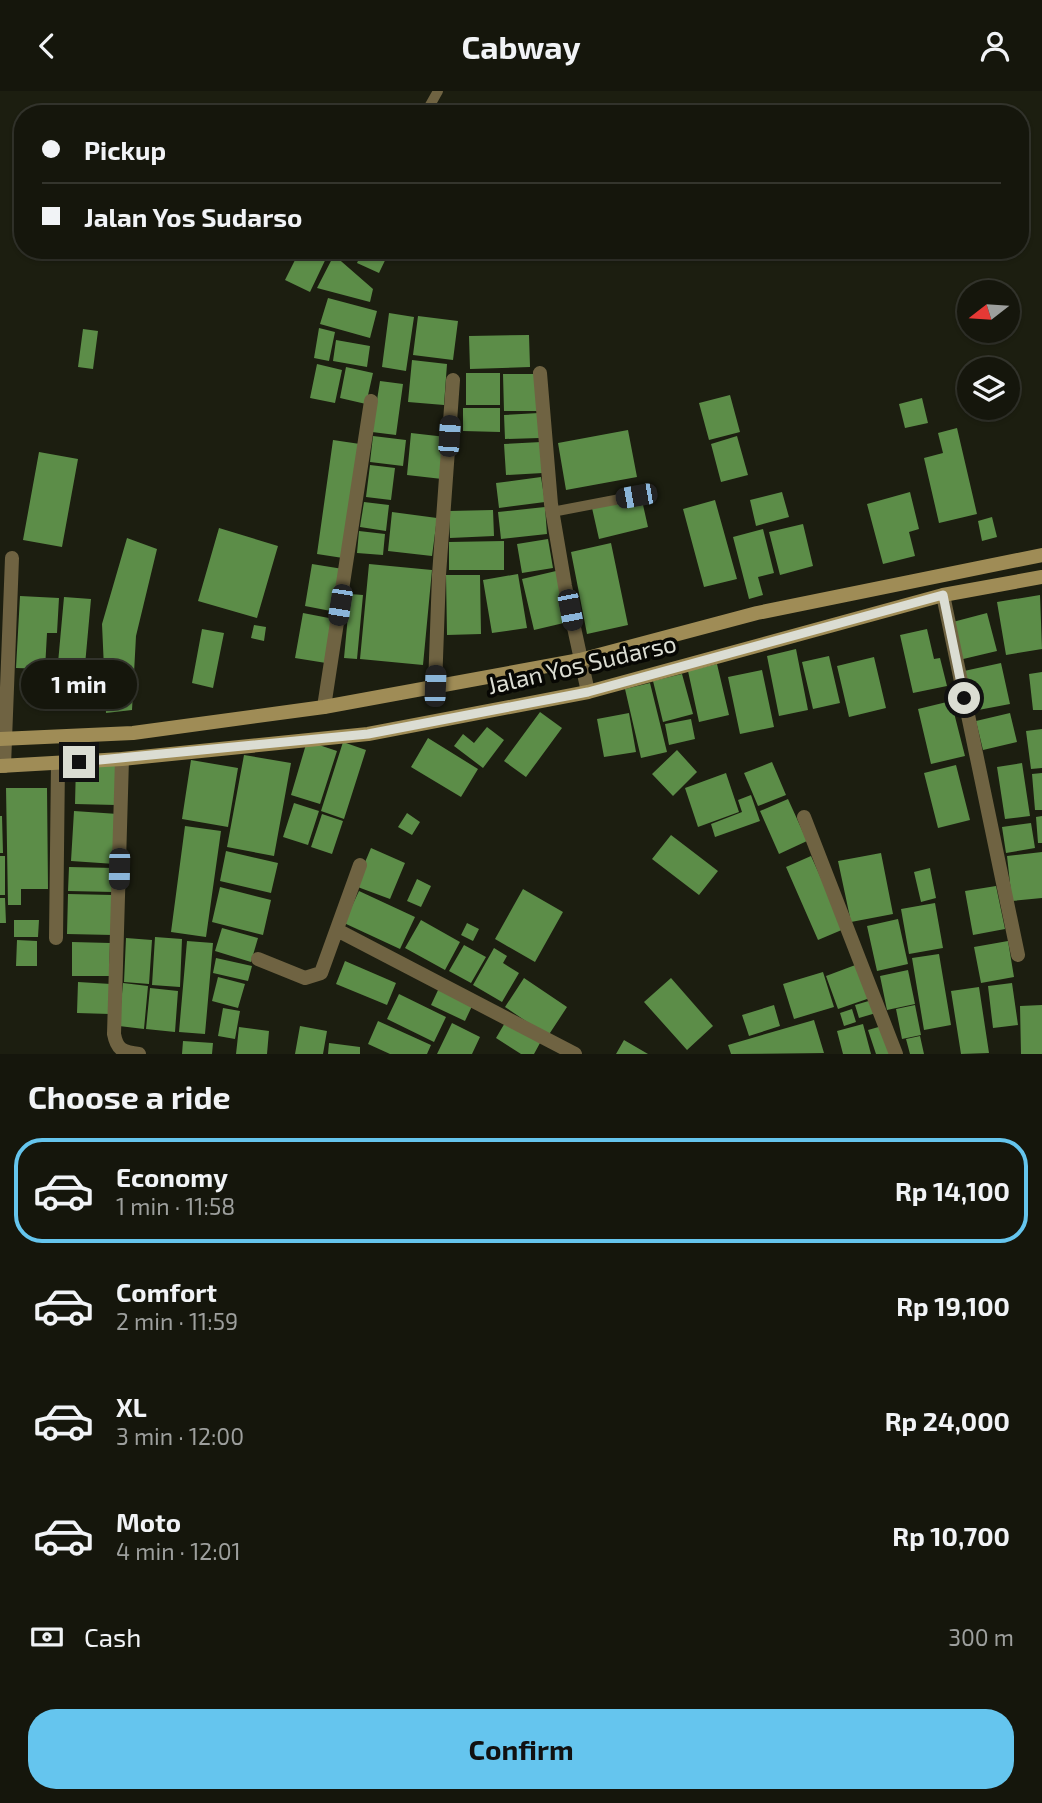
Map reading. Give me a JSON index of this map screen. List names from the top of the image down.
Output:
{
  "streets": {
    "main road": ["Jalan Yos Sudarso"]
  },
  "north": "left",
  "page": {
    "header": "Cabway",
    "banner": ["Pickup", "Jalan Yos Sudarso"],
    "bubble": "1 min",
    "heading": "Choose a ride",
    "list": [
      {
        "name": "Economy",
        "note": "1 min · 11:58",
        "value": "Rp 14,100"
      },
      {
        "name": "Comfort",
        "note": "2 min · 11:59",
        "value": "Rp 19,100"
      },
      {
        "name": "XL",
        "note": "3 min · 12:00",
        "value": "Rp 24,000"
      },
      {
        "name": "Moto",
        "note": "4 min · 12:01",
        "value": "Rp 10,700"
      }
    ],
    "pay": ["Cash", "300 m"],
    "buttons": "Confirm"
  }
}
